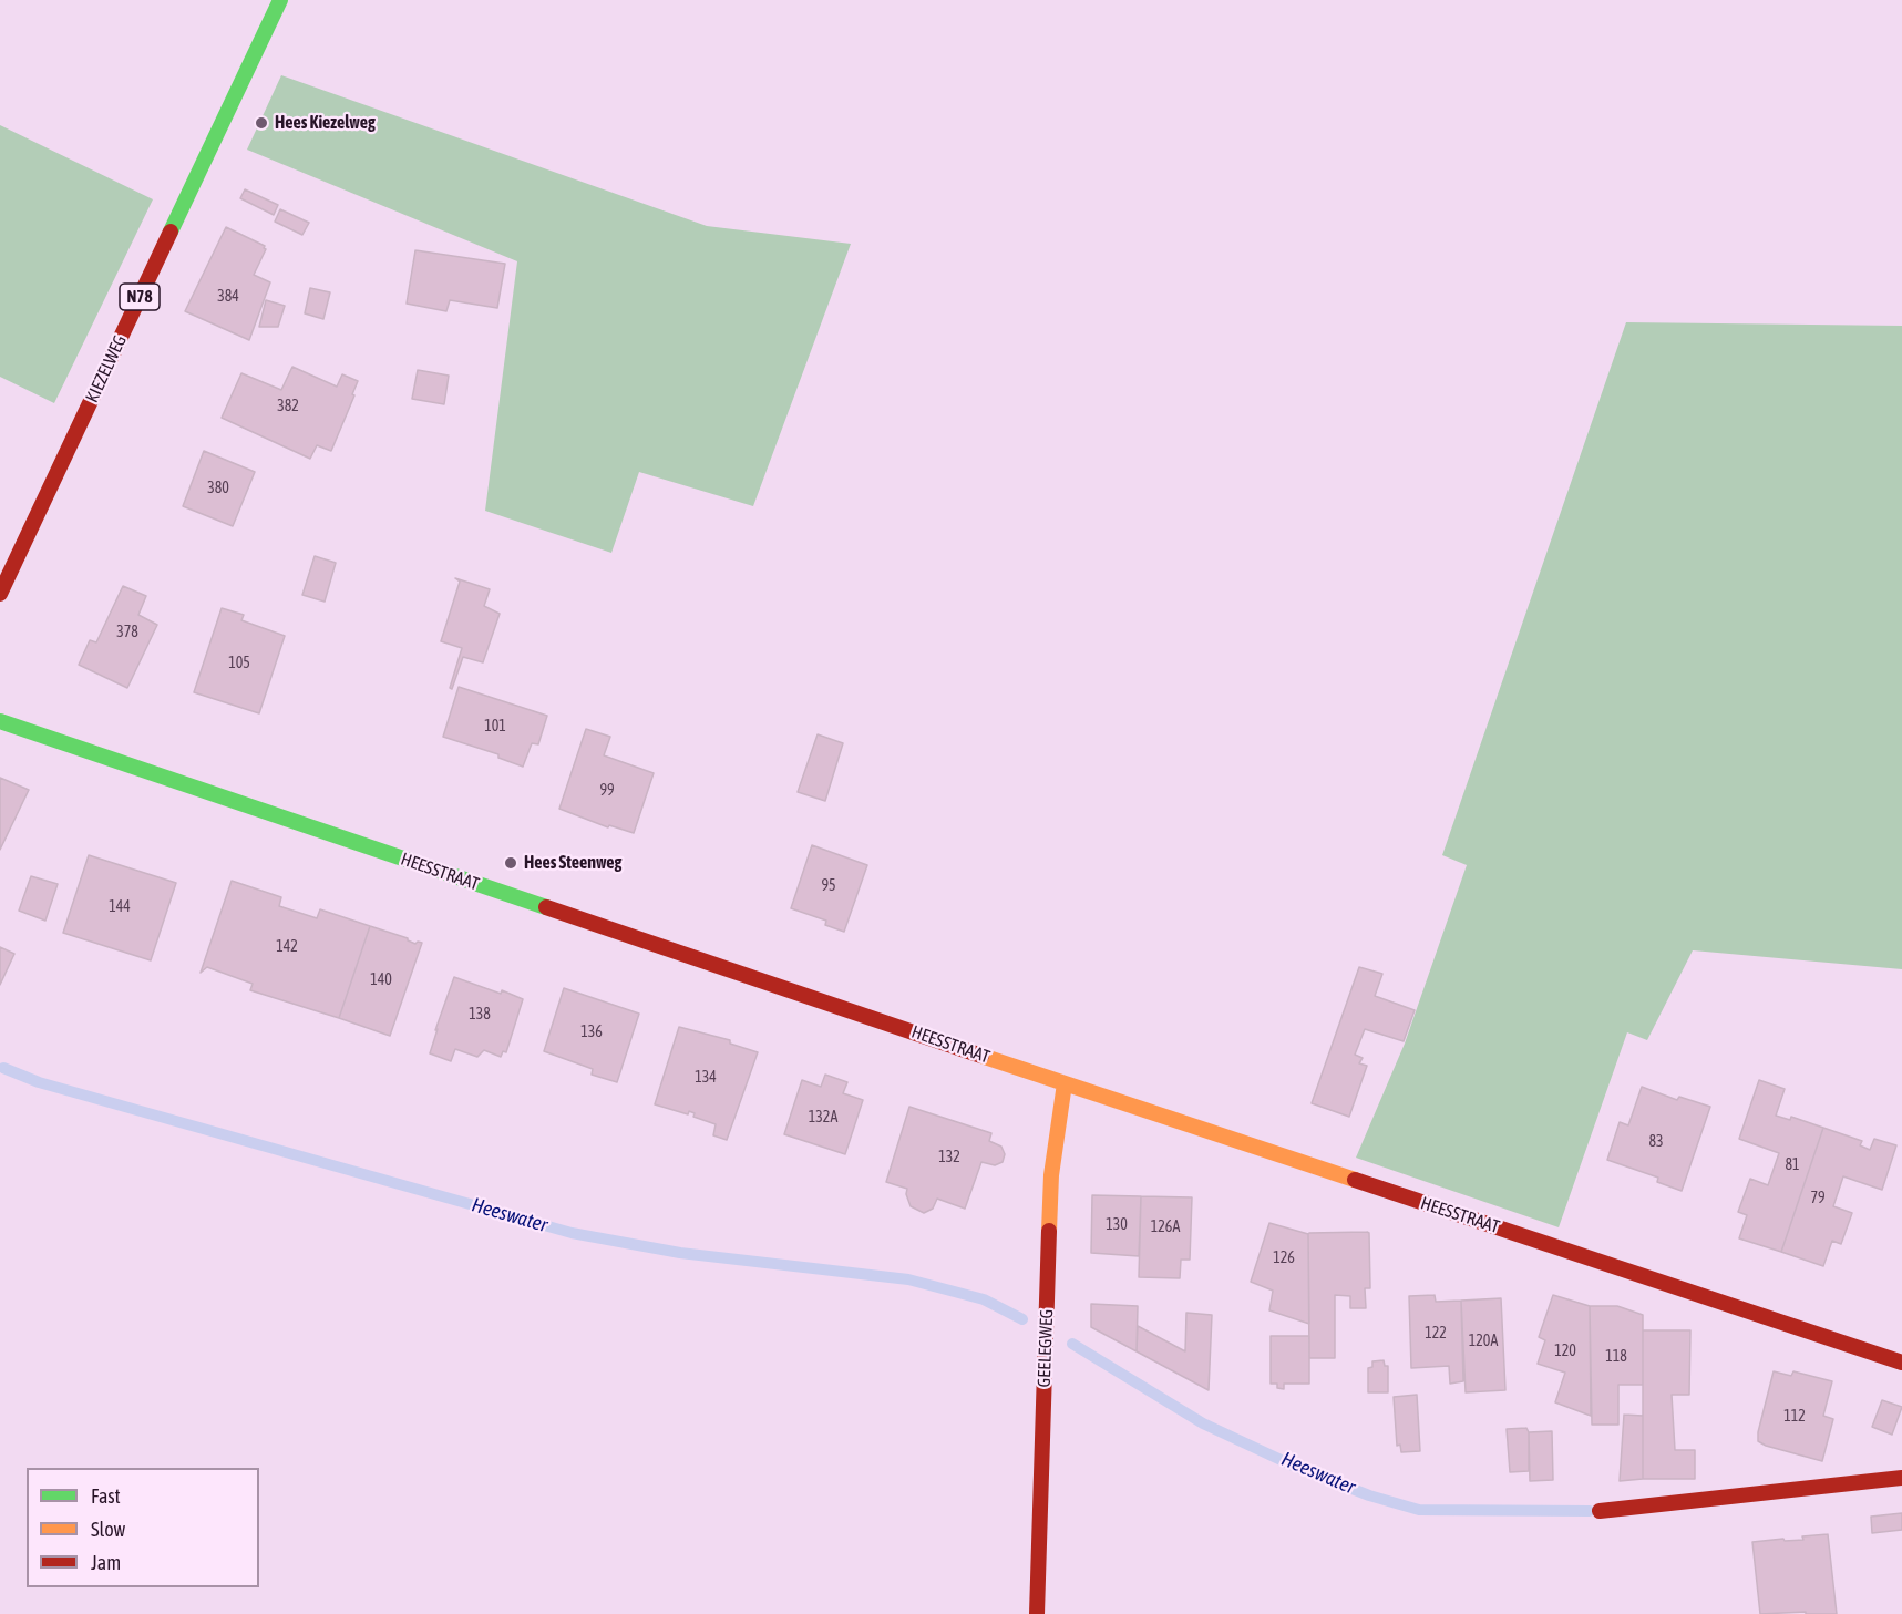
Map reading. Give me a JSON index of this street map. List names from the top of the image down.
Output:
{
  "streets": {
    "street": [
      "N78",
      "KIEZELWEG",
      "HEESSTRAAT",
      "GEELEGWEG"
    ]
  },
  "crossings": [
    ["HEESSTRAAT", "GEELEGWEG"]
  ],
  "water": ["Heeswater"],
  "places": ["Hees Kiezelweg", "Hees Steenweg"],
  "house_numbers": [
    "384",
    "382",
    "380",
    "378",
    "105",
    "101",
    "99",
    "95",
    "144",
    "142",
    "140",
    "138",
    "136",
    "134",
    "132A",
    "83",
    "132",
    "81",
    "79",
    "130",
    "126A",
    "126",
    "122",
    "120A",
    "120",
    "118",
    "112"
  ],
  "legend": ["Fast", "Slow", "Jam"]
}
